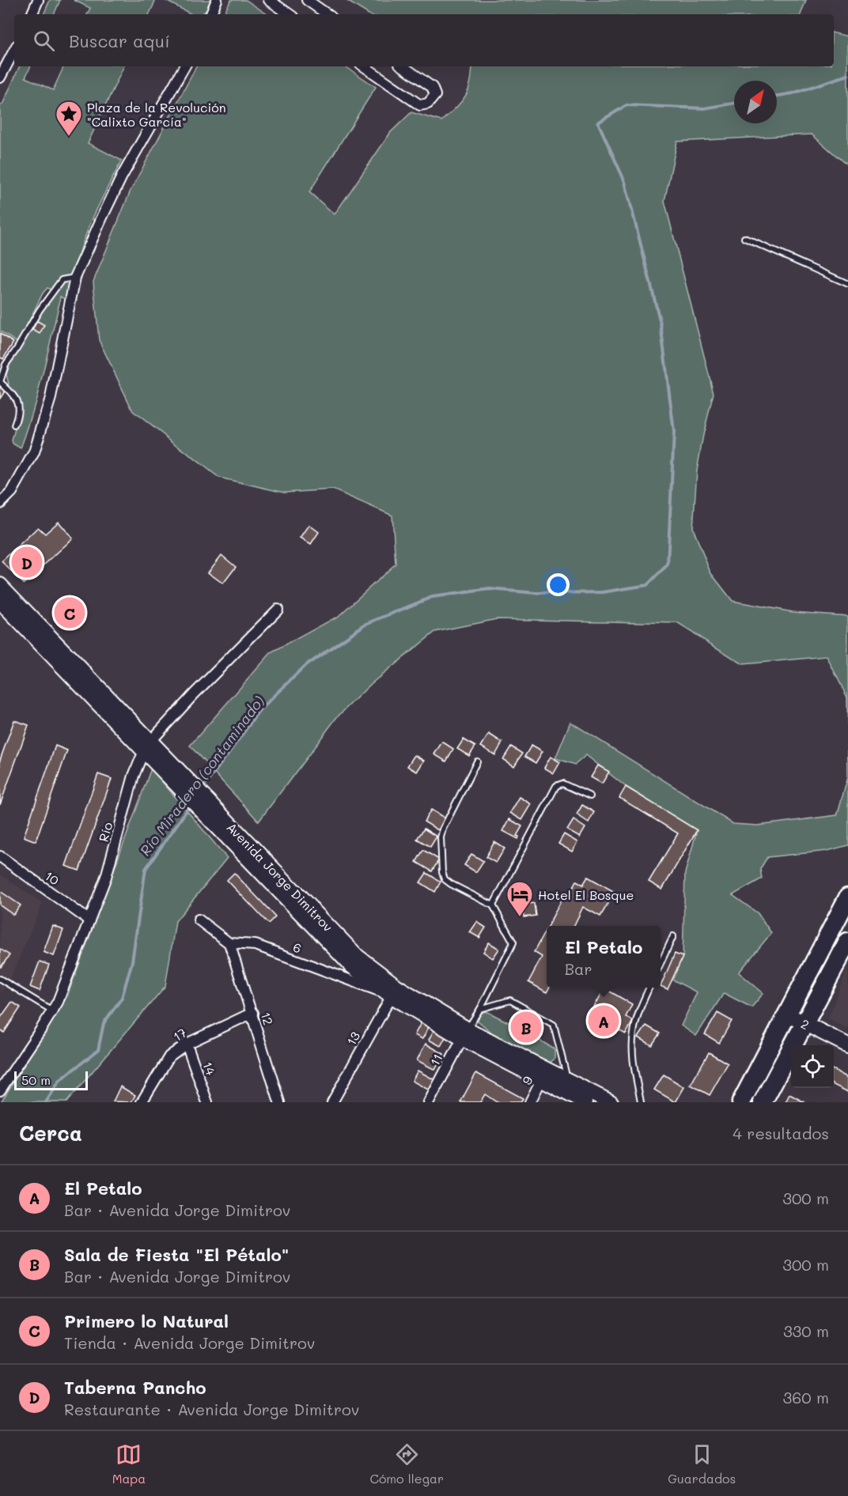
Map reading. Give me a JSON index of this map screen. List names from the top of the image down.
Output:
{
  "streets": {
    "main road": ["Avenida Jorge Dimitrov", "2"],
    "street": [
      "Río",
      "10",
      "6",
      "12",
      "17",
      "13",
      "11",
      "14",
      "9"
    ]
  },
  "crossings": [
    ["Río", "Avenida Jorge Dimitrov"],
    ["Río", "10"],
    ["Avenida Jorge Dimitrov", "6"],
    ["Avenida Jorge Dimitrov", "13"],
    ["Avenida Jorge Dimitrov", "11"],
    ["Avenida Jorge Dimitrov", "9"],
    ["6", "12"],
    ["6", "13"],
    ["12", "17"],
    ["17", "14"]
  ],
  "water": ["Río Miradero (contaminado)"],
  "places": {
    "place": ["Plaza de la Revolución \"Calixto García\""],
    "hotel": ["Hotel El Bosque"]
  },
  "scale_bar": "50 m",
  "north": "top right",
  "page": {
    "search": "Buscar aquí",
    "pins": [
      "D",
      "C",
      "A",
      "B"
    ],
    "popup": ["El Petalo", "Bar"],
    "scale": "50 m",
    "heading": ["Cerca", "4 resultados"],
    "list": [
      {
        "mark": "A",
        "name": "El Petalo",
        "note": "Bar · Avenida Jorge Dimitrov",
        "value": "300 m"
      },
      {
        "mark": "B",
        "name": "Sala de Fiesta \"El Pétalo\"",
        "note": "Bar · Avenida Jorge Dimitrov",
        "value": "300 m"
      },
      {
        "mark": "C",
        "name": "Primero lo Natural",
        "note": "Tienda · Avenida Jorge Dimitrov",
        "value": "330 m"
      },
      {
        "mark": "D",
        "name": "Taberna Pancho",
        "note": "Restaurante · Avenida Jorge Dimitrov",
        "value": "360 m"
      }
    ],
    "nav": ["Mapa", "Cómo llegar", "Guardados"]
  }
}
